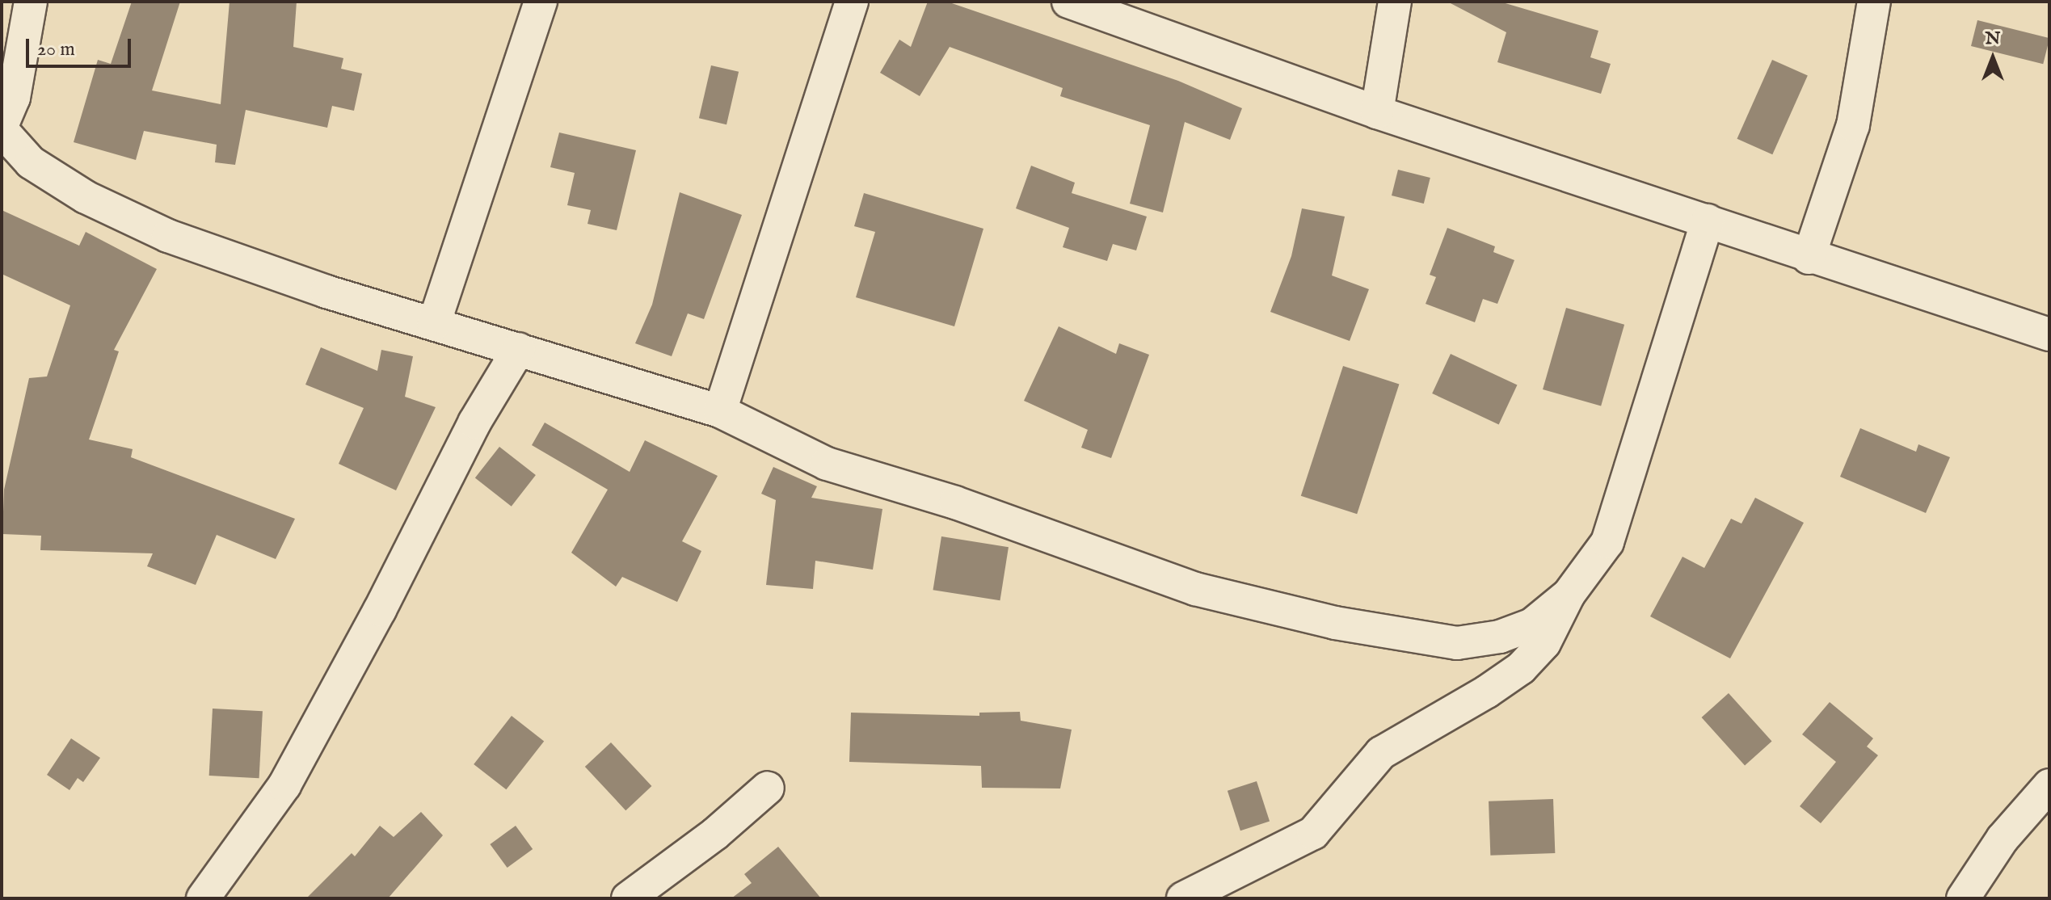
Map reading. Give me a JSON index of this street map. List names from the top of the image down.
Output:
{
  "scale_bar": "20 m",
  "north": "top"
}
